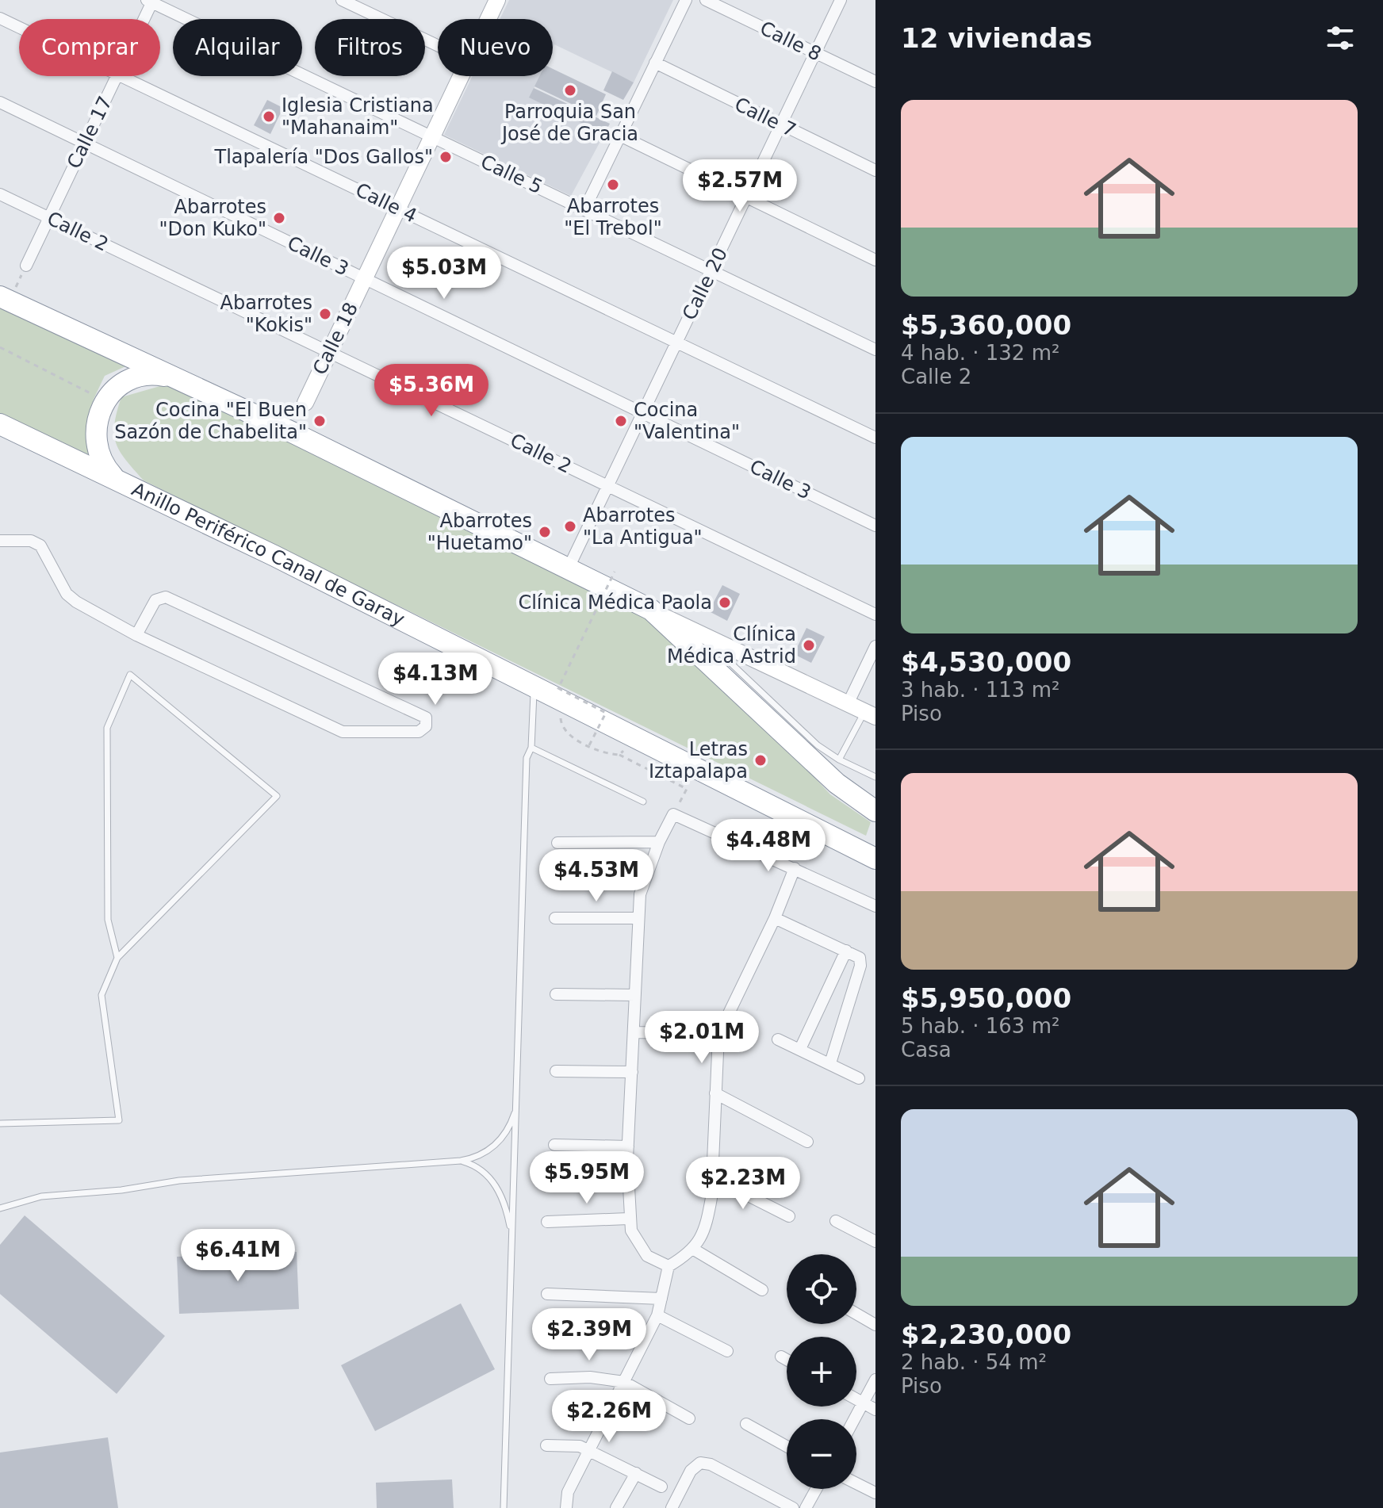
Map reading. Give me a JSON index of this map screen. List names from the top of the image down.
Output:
{
  "streets": {
    "highway": ["Anillo Periférico Canal de Garay"],
    "street": [
      "Calle 8",
      "Calle 7",
      "Calle 17",
      "Calle 5",
      "Calle 4",
      "Calle 2",
      "Calle 3",
      "Calle 20",
      "Calle 18"
    ]
  },
  "crossings": [
    ["Calle 8", "Calle 20"],
    ["Calle 7", "Calle 20"],
    ["Calle 17", "Calle 5"],
    ["Calle 17", "Calle 2"],
    ["Calle 17", "Calle 3"],
    ["Calle 5", "Calle 20"],
    ["Calle 5", "Calle 18"],
    ["Calle 4", "Calle 20"],
    ["Calle 4", "Calle 18"],
    ["Calle 2", "Calle 20"],
    ["Calle 2", "Calle 18"],
    ["Calle 3", "Calle 20"],
    ["Calle 3", "Calle 18"]
  ],
  "places": [
    "Parroquia San José de Gracia",
    "Iglesia Cristiana \"Mahanaim\"",
    "Tlapalería \"Dos Gallos\"",
    "Abarrotes \"El Trebol\"",
    "Abarrotes \"Don Kuko\"",
    "Abarrotes \"Kokis\"",
    "Cocina \"El Buen Sazón de Chabelita\"",
    "Cocina \"Valentina\"",
    "Abarrotes \"La Antigua\"",
    "Abarrotes \"Huetamo\"",
    "Clínica Médica Paola",
    "Clínica Médica Astrid",
    "Letras Iztapalapa"
  ],
  "page": {
    "heading": "12 viviendas",
    "chip": [
      "Comprar",
      "Alquilar",
      "Filtros",
      "Nuevo"
    ],
    "list": [
      {
        "name": "$5,360,000",
        "note": "4 hab. · 132 m² · Calle 2"
      },
      {
        "name": "$4,530,000",
        "note": "3 hab. · 113 m² · Piso"
      },
      {
        "name": "$5,950,000",
        "note": "5 hab. · 163 m² · Casa"
      },
      {
        "name": "$2,230,000",
        "note": "2 hab. · 54 m² · Piso"
      }
    ],
    "price": [
      "$2.57M",
      "$5.03M",
      "$5.36M",
      "$4.13M",
      "$4.48M",
      "$4.53M",
      "$2.01M",
      "$5.95M",
      "$2.23M",
      "$6.41M",
      "$2.39M",
      "$2.26M"
    ],
    "map_buttons": ["+", "−"]
  }
}
